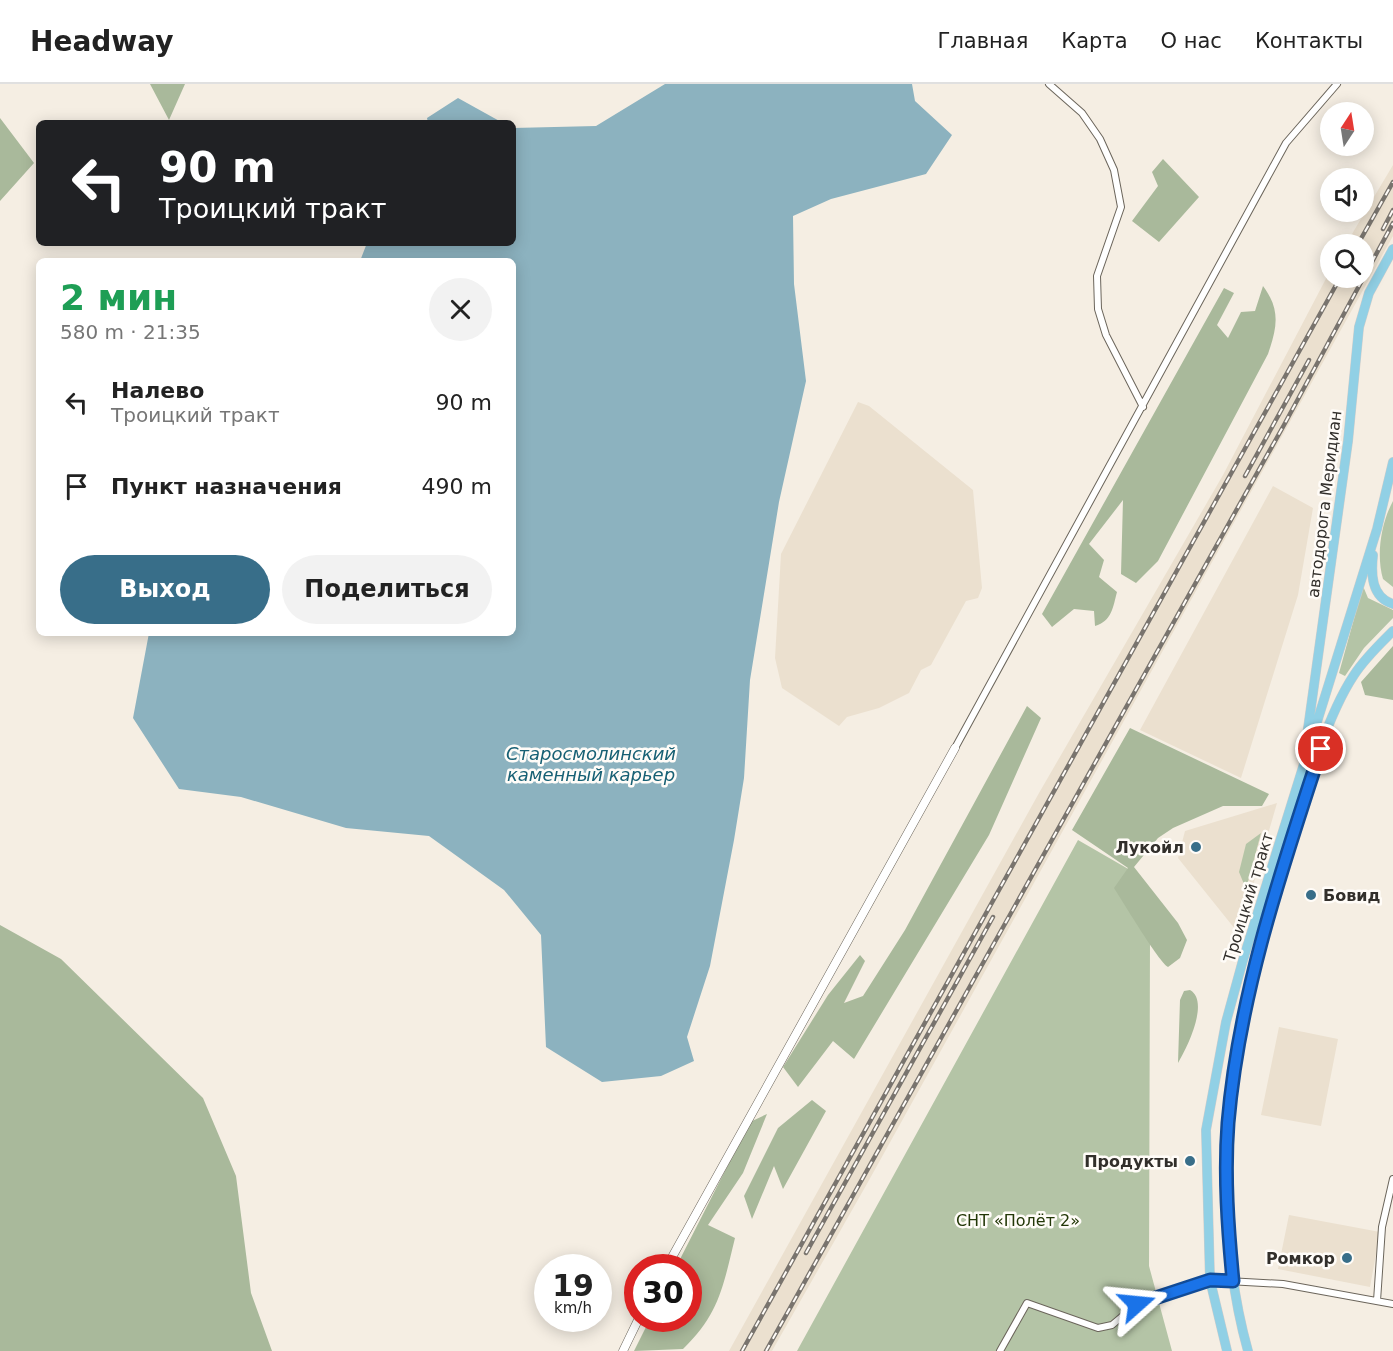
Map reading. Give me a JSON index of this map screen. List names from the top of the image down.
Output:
{
  "streets": {
    "main road": ["автодорога Меридиан", "Троицкий тракт"]
  },
  "crossings": [
    ["автодорога Меридиан", "Троицкий тракт"]
  ],
  "water": ["Старосмолинский каменный карьер"],
  "parks": ["СНТ «Полёт 2»"],
  "places": [
    "Лукойл",
    "Бовид",
    "Продукты",
    "Ромкор"
  ],
  "north": "top",
  "page": {
    "header": "Headway",
    "nav": [
      "Главная",
      "Карта",
      "О нас",
      "Контакты"
    ],
    "turn": ["90 m", "Троицкий тракт"],
    "heading": ["2 мин", "580 m · 21:35"],
    "list": [
      {
        "name": "Налево",
        "note": "Троицкий тракт",
        "value": "90 m"
      },
      {
        "name": "Пункт назначения",
        "value": "490 m"
      }
    ],
    "buttons": ["Выход", "Поделиться"],
    "speed": "19 km/h",
    "limit": "30"
  }
}
